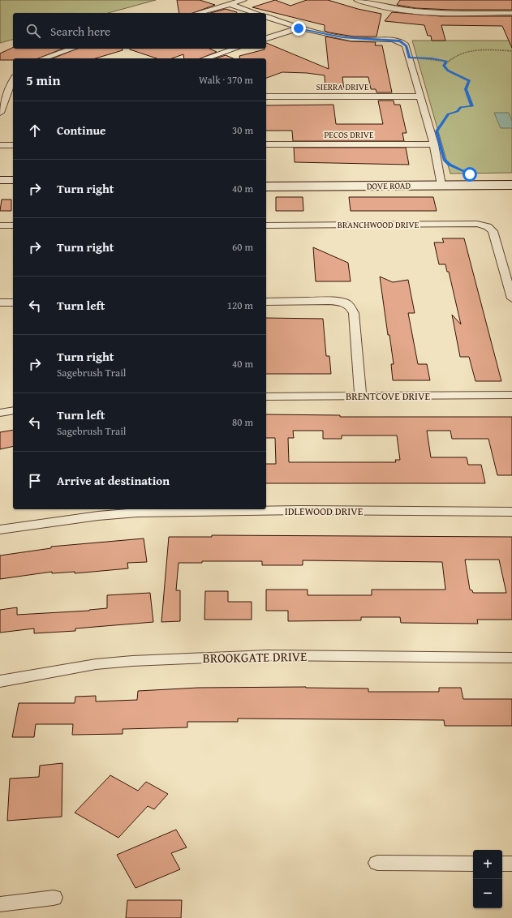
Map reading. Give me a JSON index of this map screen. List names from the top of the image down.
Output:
{
  "streets": {
    "main road": ["DOVE ROAD"],
    "street": [
      "SIERRA DRIVE",
      "PECOS DRIVE",
      "BRANCHWOOD DRIVE",
      "BRENTCOVE DRIVE",
      "IDLEWOOD DRIVE",
      "BROOKGATE DRIVE"
    ]
  },
  "page": {
    "search": "Search here",
    "heading": ["5 min", "Walk · 370 m"],
    "list": [
      ["Continue", "30 m"],
      ["Turn right", "40 m"],
      ["Turn right", "60 m"],
      ["Turn left", "120 m"],
      ["Turn right", "Sagebrush Trail", "40 m"],
      ["Turn left", "Sagebrush Trail", "80 m"],
      "Arrive at destination"
    ],
    "map_buttons": ["+", "−"]
  }
}
